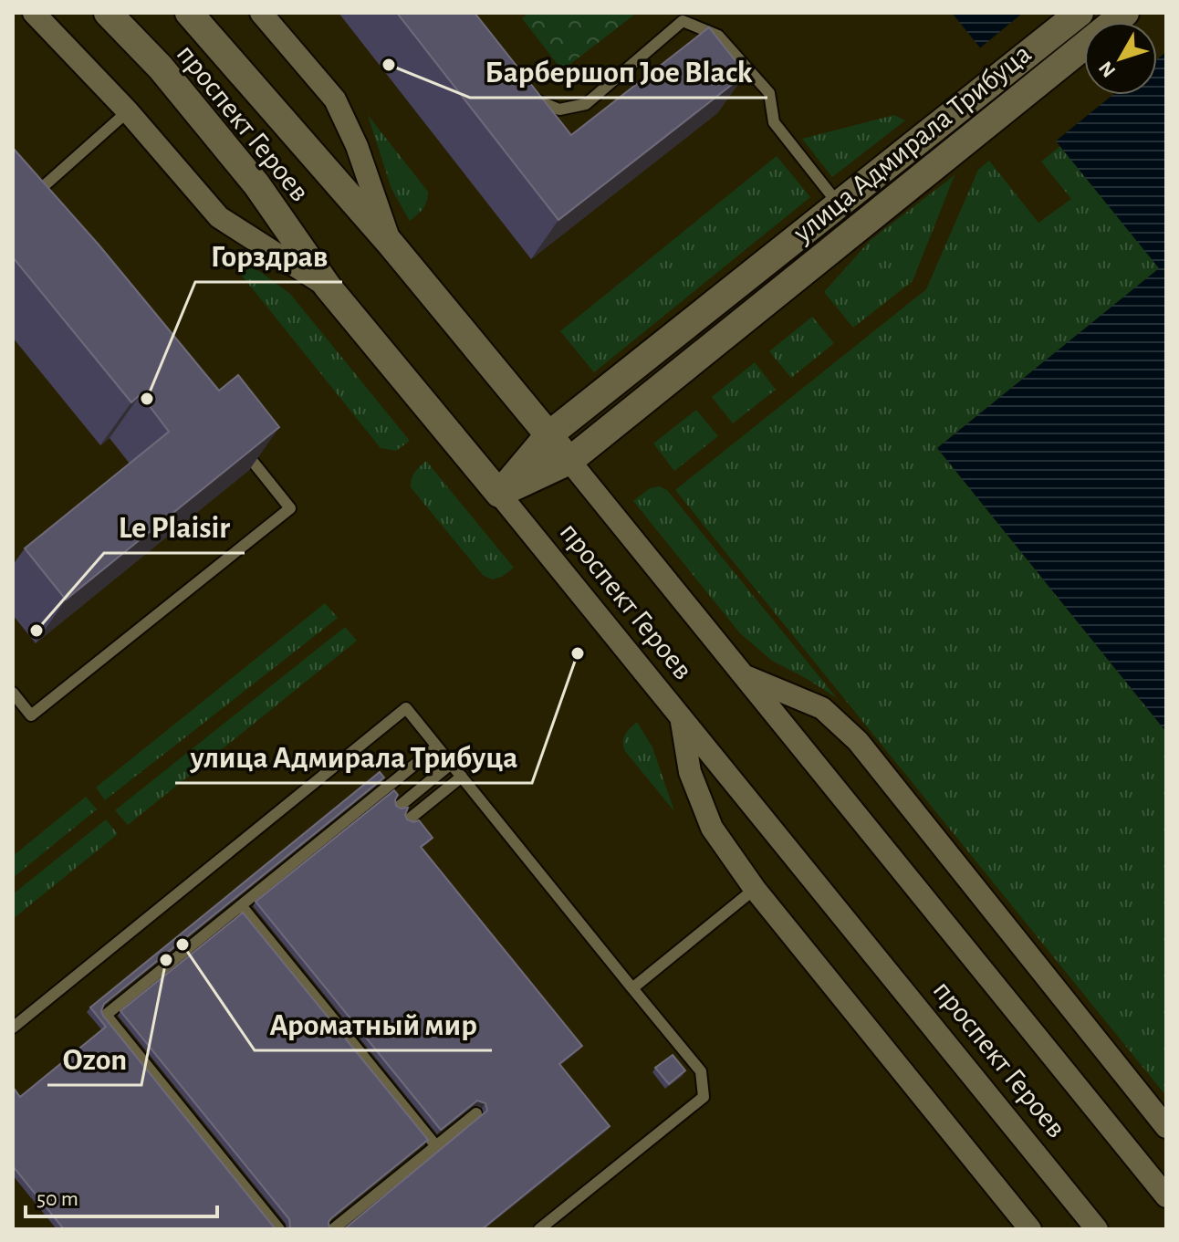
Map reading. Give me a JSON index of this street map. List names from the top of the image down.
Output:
{
  "streets": {
    "street": ["проспект Героев", "улица Адмирала Трибуца"]
  },
  "crossings": [
    ["проспект Героев", "улица Адмирала Трибуца"]
  ],
  "places": [
    "Барбершоп Joe Black",
    "Горздрав",
    "Le Plaisir",
    "улица Адмирала Трибуца",
    "Ароматный мир",
    "Ozon"
  ],
  "scale_bar": "50 m",
  "north": "bottom left"
}
